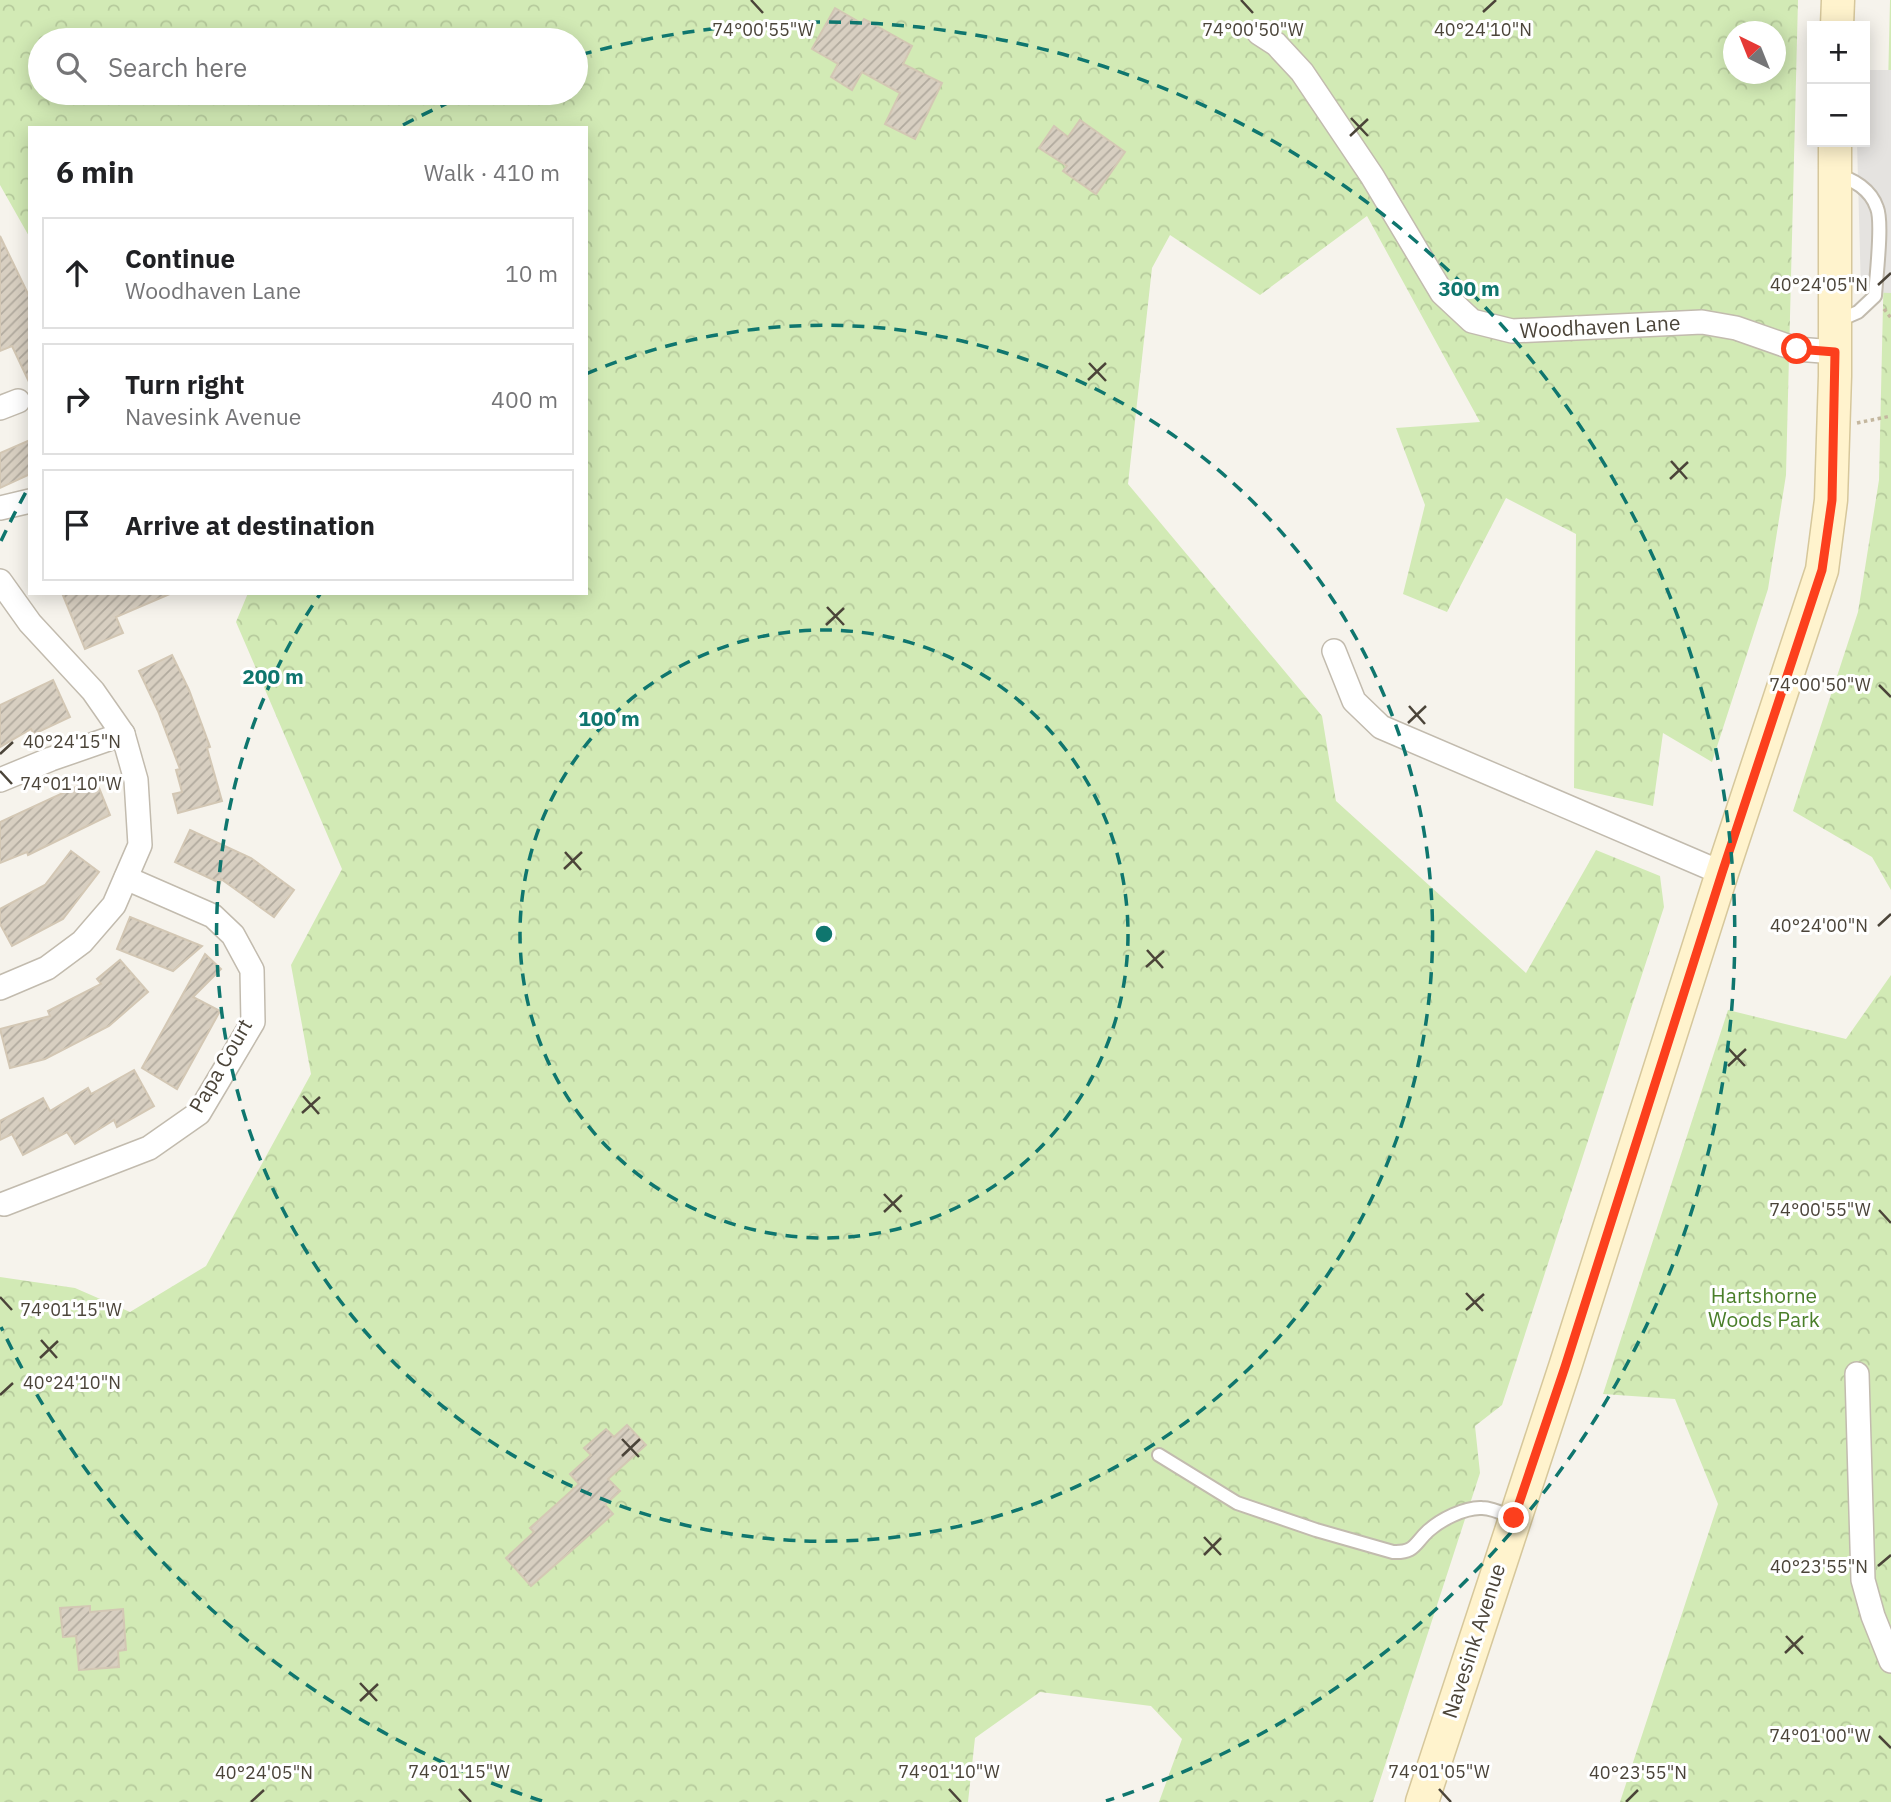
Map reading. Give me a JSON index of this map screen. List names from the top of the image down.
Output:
{
  "streets": {
    "main road": ["Navesink Avenue"],
    "street": ["Woodhaven Lane", "Papa Court"]
  },
  "crossings": [
    ["Woodhaven Lane", "Navesink Avenue"]
  ],
  "parks": ["Hartshorne Woods Park"],
  "north": "top left",
  "page": {
    "map_buttons": ["+", "−"],
    "search": "Search here",
    "heading": ["6 min", "Walk · 410 m"],
    "list": [
      ["Continue", "Woodhaven Lane", "10 m"],
      ["Turn right", "Navesink Avenue", "400 m"],
      "Arrive at destination"
    ]
  },
  "coordinates": [
    "40°24'10\"N",
    "74°00'55\"W",
    "74°00'50\"W",
    "40°24'05\"N",
    "40°24'15\"N",
    "74°01'10\"W",
    "40°24'00\"N",
    "74°01'15\"W",
    "40°23'55\"N",
    "74°01'00\"W",
    "74°01'05\"W"
  ],
  "rings": ["300 m", "200 m", "100 m"]
}
